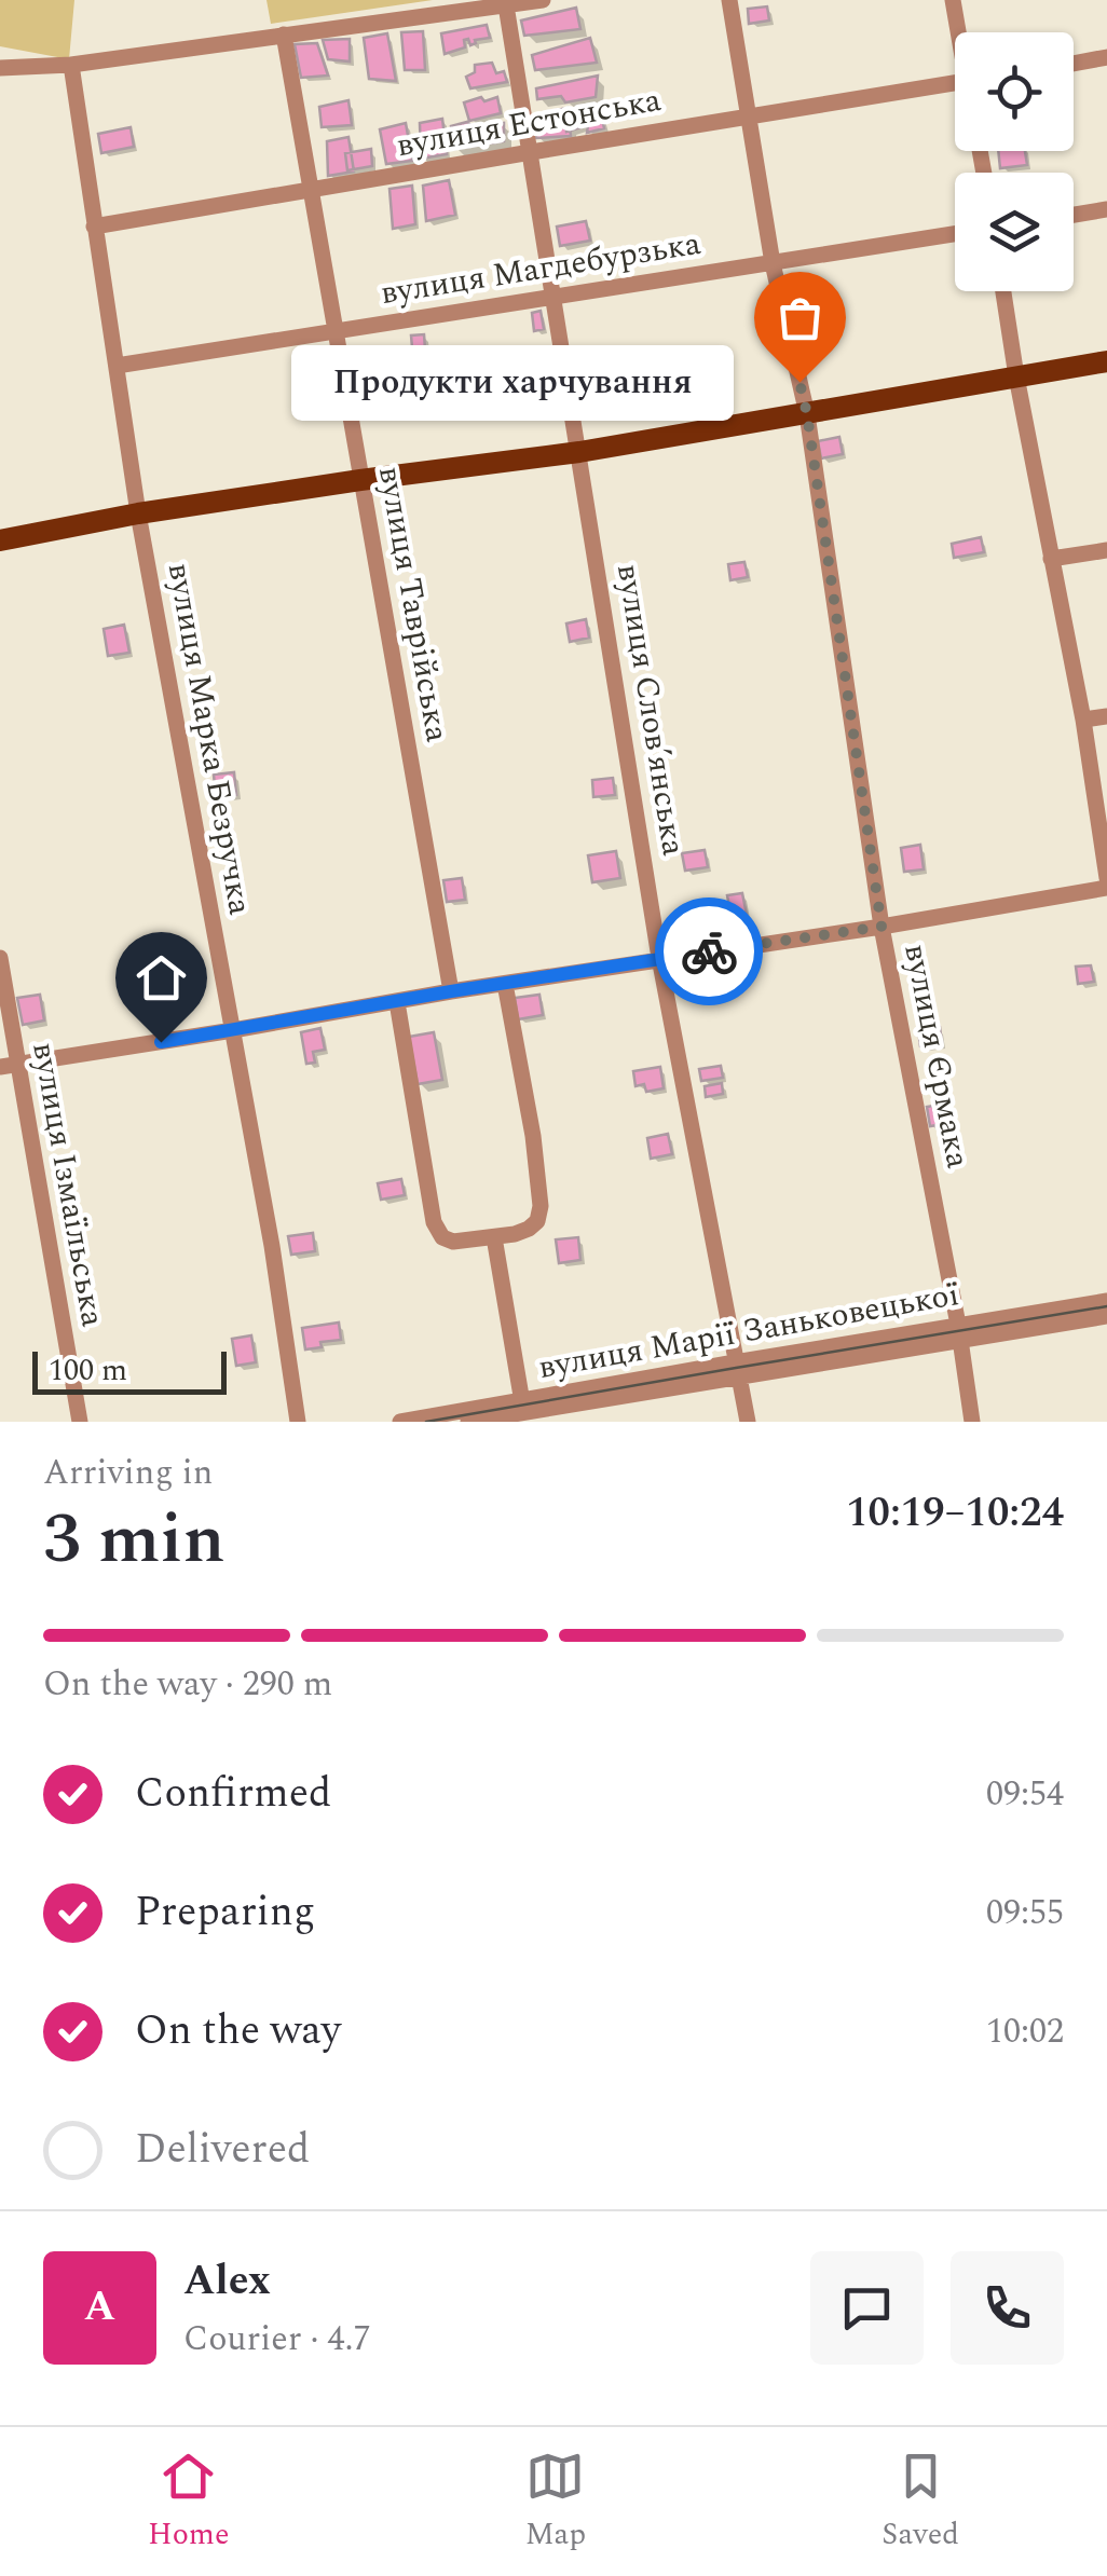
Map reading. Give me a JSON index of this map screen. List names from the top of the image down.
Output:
{
  "streets": {
    "street": [
      "вулиця Естонська",
      "вулиця Магдебурзька",
      "вулиця Таврійська",
      "вулиця Слов’янська",
      "вулиця Марка Безручка",
      "вулиця Єрмака",
      "вулиця Ізмаїльська",
      "вулиця Марії Заньковецької"
    ]
  },
  "crossings": [
    ["вулиця Естонська", "вулиця Таврійська"],
    ["вулиця Естонська", "вулиця Слов’янська"],
    ["вулиця Естонська", "вулиця Марка Безручка"],
    ["вулиця Естонська", "вулиця Єрмака"],
    ["вулиця Магдебурзька", "вулиця Таврійська"],
    ["вулиця Магдебурзька", "вулиця Слов’янська"],
    ["вулиця Магдебурзька", "вулиця Марка Безручка"],
    ["вулиця Магдебурзька", "вулиця Єрмака"],
    ["вулиця Слов’янська", "вулиця Марії Заньковецької"],
    ["вулиця Єрмака", "вулиця Марії Заньковецької"]
  ],
  "places": ["Продукти харчування"],
  "scale_bar": "100 m",
  "page": {
    "bubble": "Продукти харчування",
    "scale": "100 m",
    "heading": ["3 min", "Arriving in", "10:19–10:24"],
    "panel": ["Alex", "Courier · 4.7"],
    "bar": "On the way · 290 m",
    "list": [
      ["Confirmed", "09:54"],
      ["Preparing", "09:55"],
      ["On the way", "10:02"],
      "Delivered"
    ],
    "round": "A",
    "tabs": ["Home", "Map", "Saved"]
  }
}
